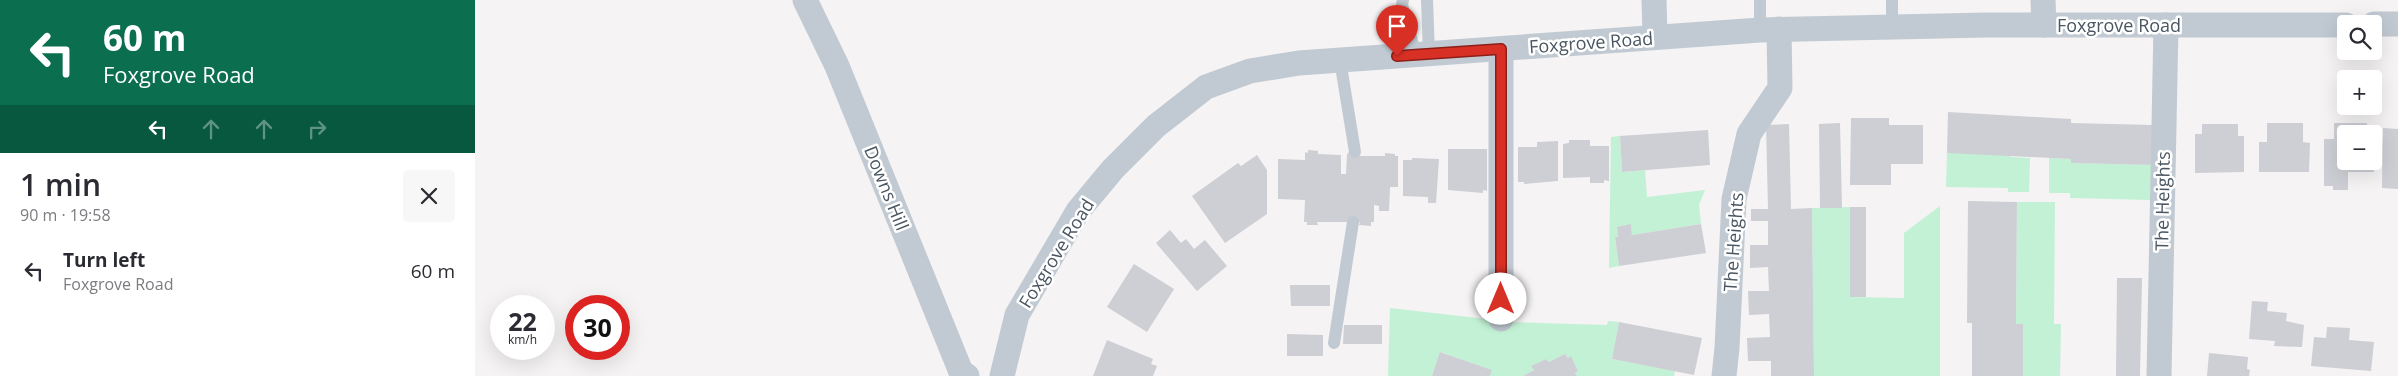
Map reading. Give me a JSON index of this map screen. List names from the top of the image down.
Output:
{
  "streets": {
    "street": ["Foxgrove Road", "Downs Hill", "The Heights"]
  },
  "crossings": [
    ["Foxgrove Road", "The Heights"]
  ],
  "page": {
    "turn": ["60 m", "Foxgrove Road"],
    "map_buttons": ["+", "−"],
    "heading": ["1 min", "90 m · 19:58"],
    "list": [
      {
        "name": "Turn left",
        "note": "Foxgrove Road",
        "value": "60 m"
      }
    ],
    "speed": "22 km/h",
    "limit": "30"
  }
}
